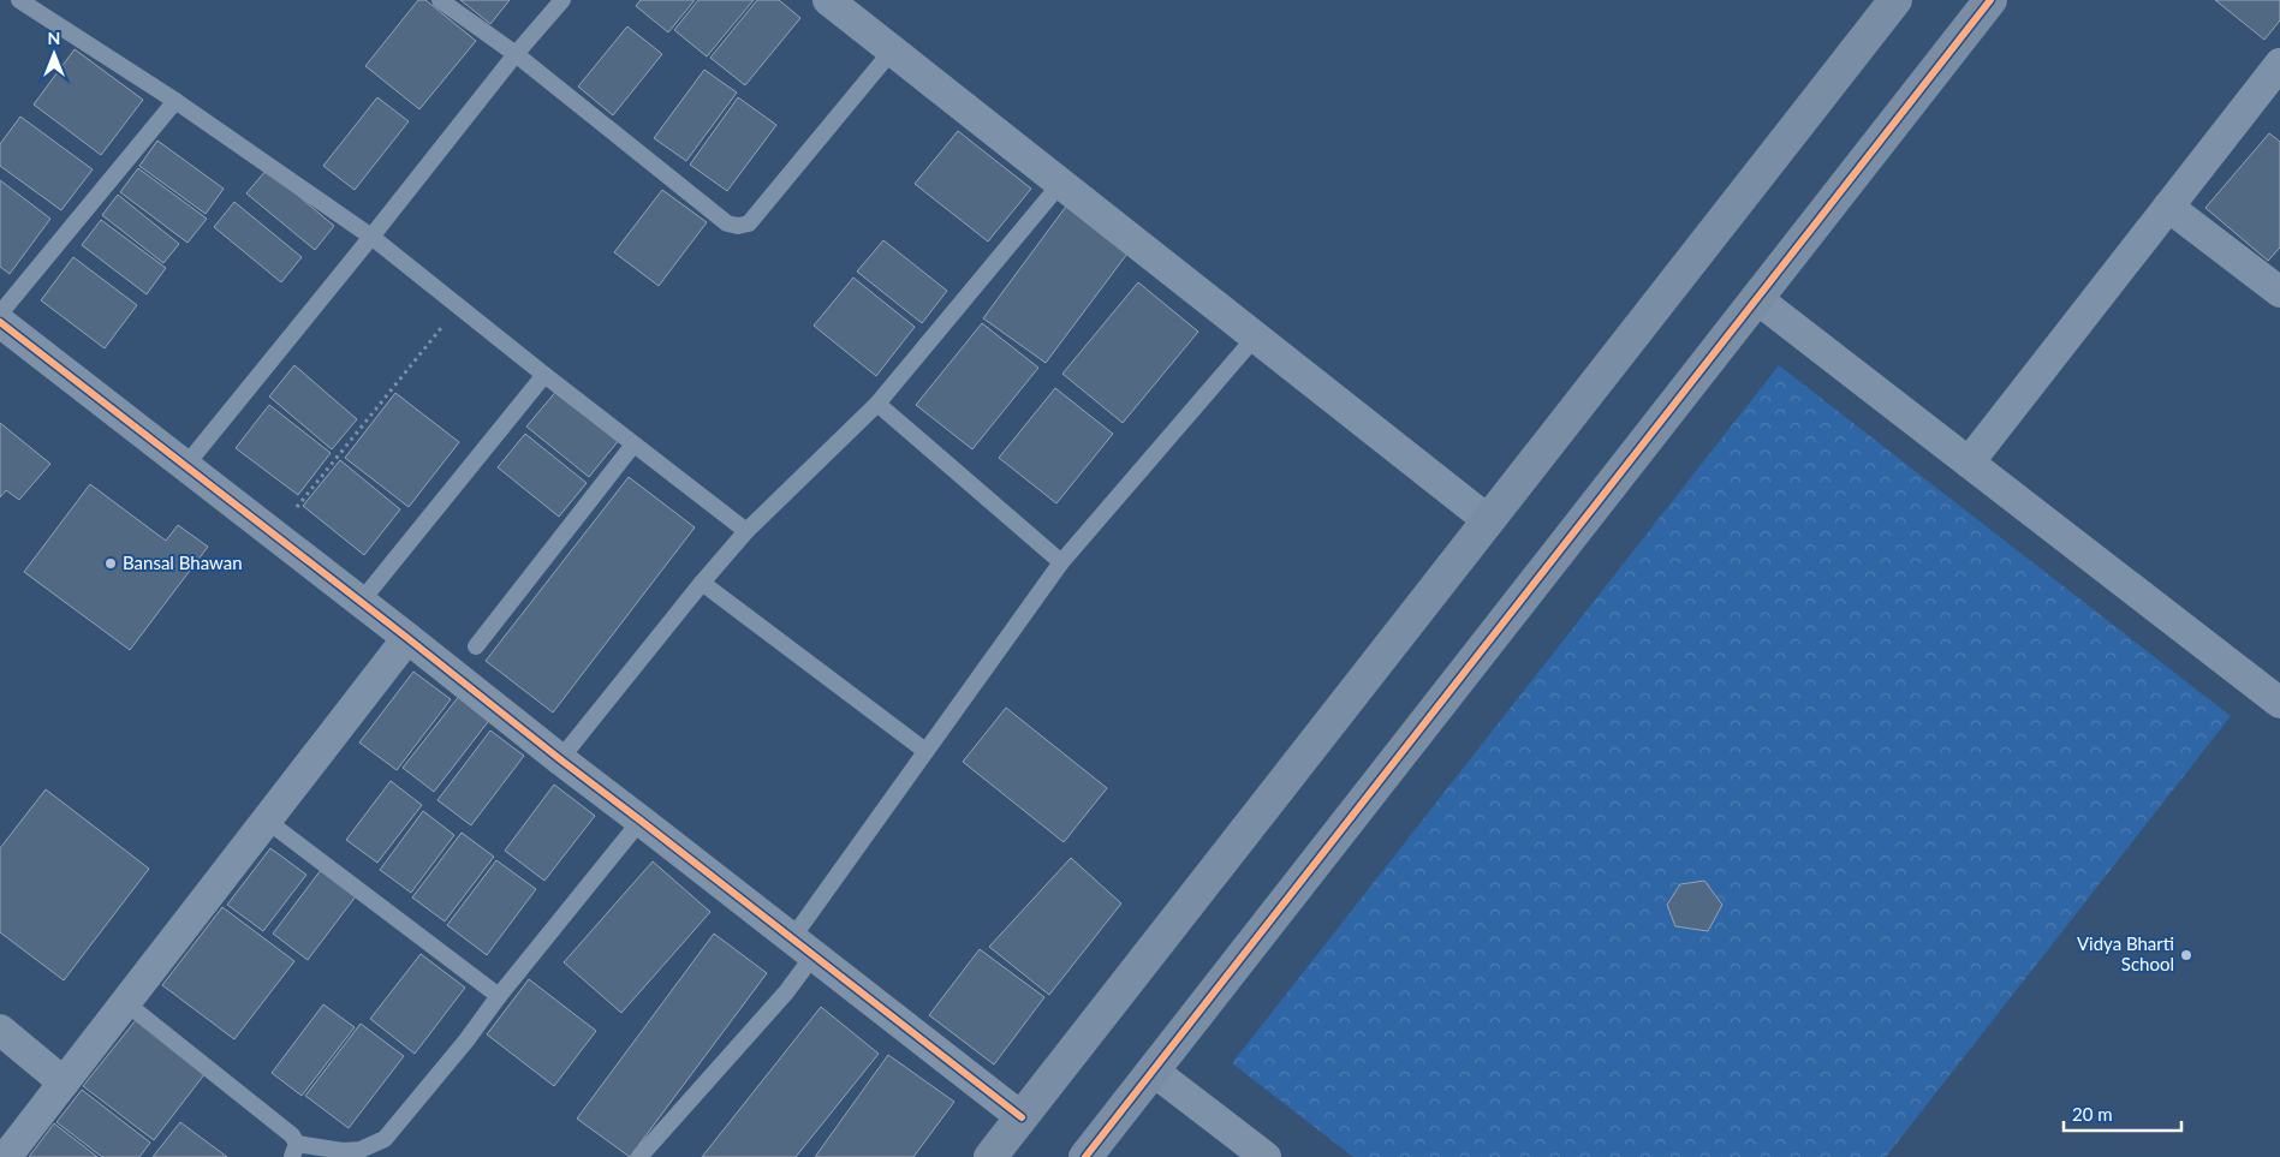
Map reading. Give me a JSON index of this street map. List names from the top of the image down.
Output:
{
  "places": ["Bansal Bhawan", "Vidya Bharti School"],
  "scale_bar": "20 m",
  "north": "top"
}
